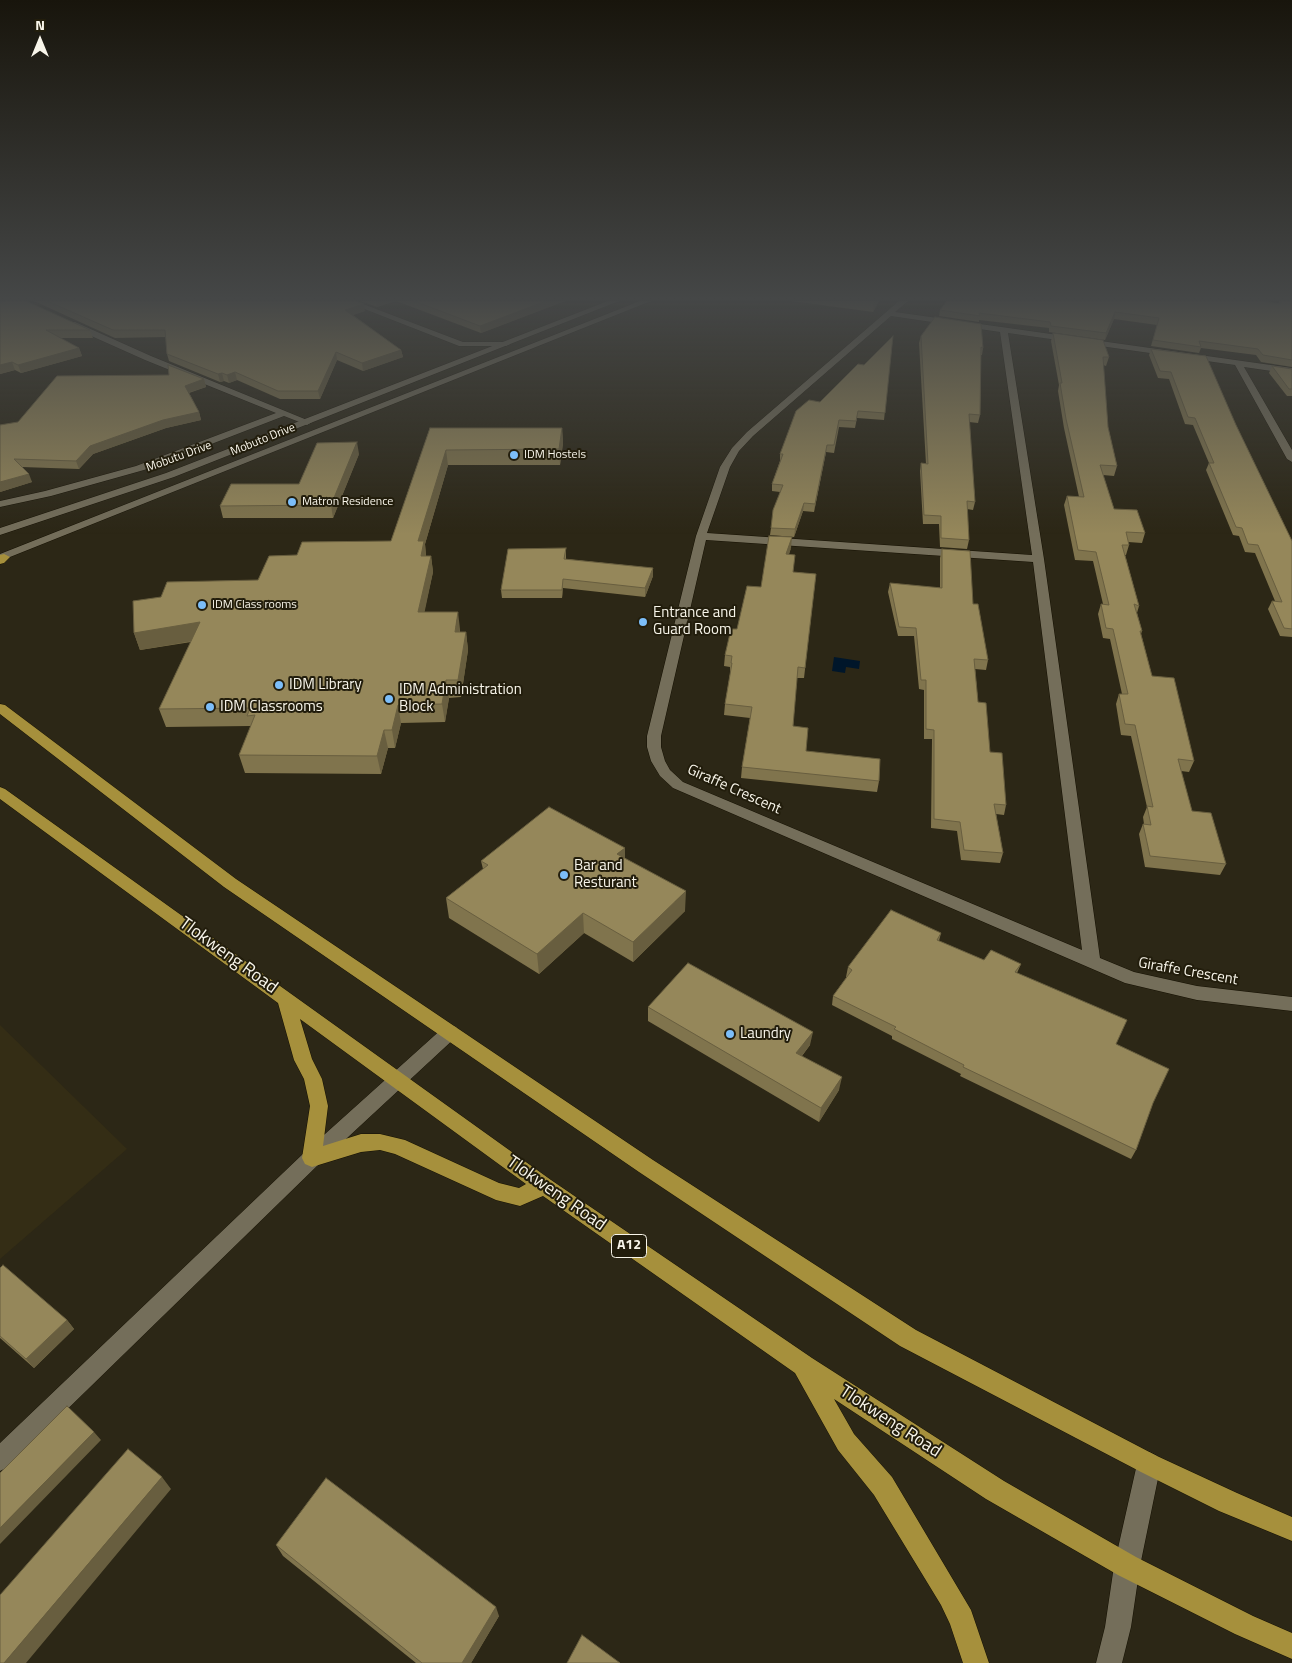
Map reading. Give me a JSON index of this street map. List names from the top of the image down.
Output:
{
  "streets": {
    "main road": ["Tlokweng Road", "A12"],
    "street": ["Mobuto Drive", "Mobutu Drive", "Giraffe Crescent"]
  },
  "places": [
    "IDM Hostels",
    "Matron Residence",
    "IDM Class rooms",
    "Entrance and Guard Room",
    "IDM Library",
    "IDM Administration Block",
    "IDM Classrooms",
    "Bar and Resturant",
    "Laundry"
  ],
  "north": "top"
}
